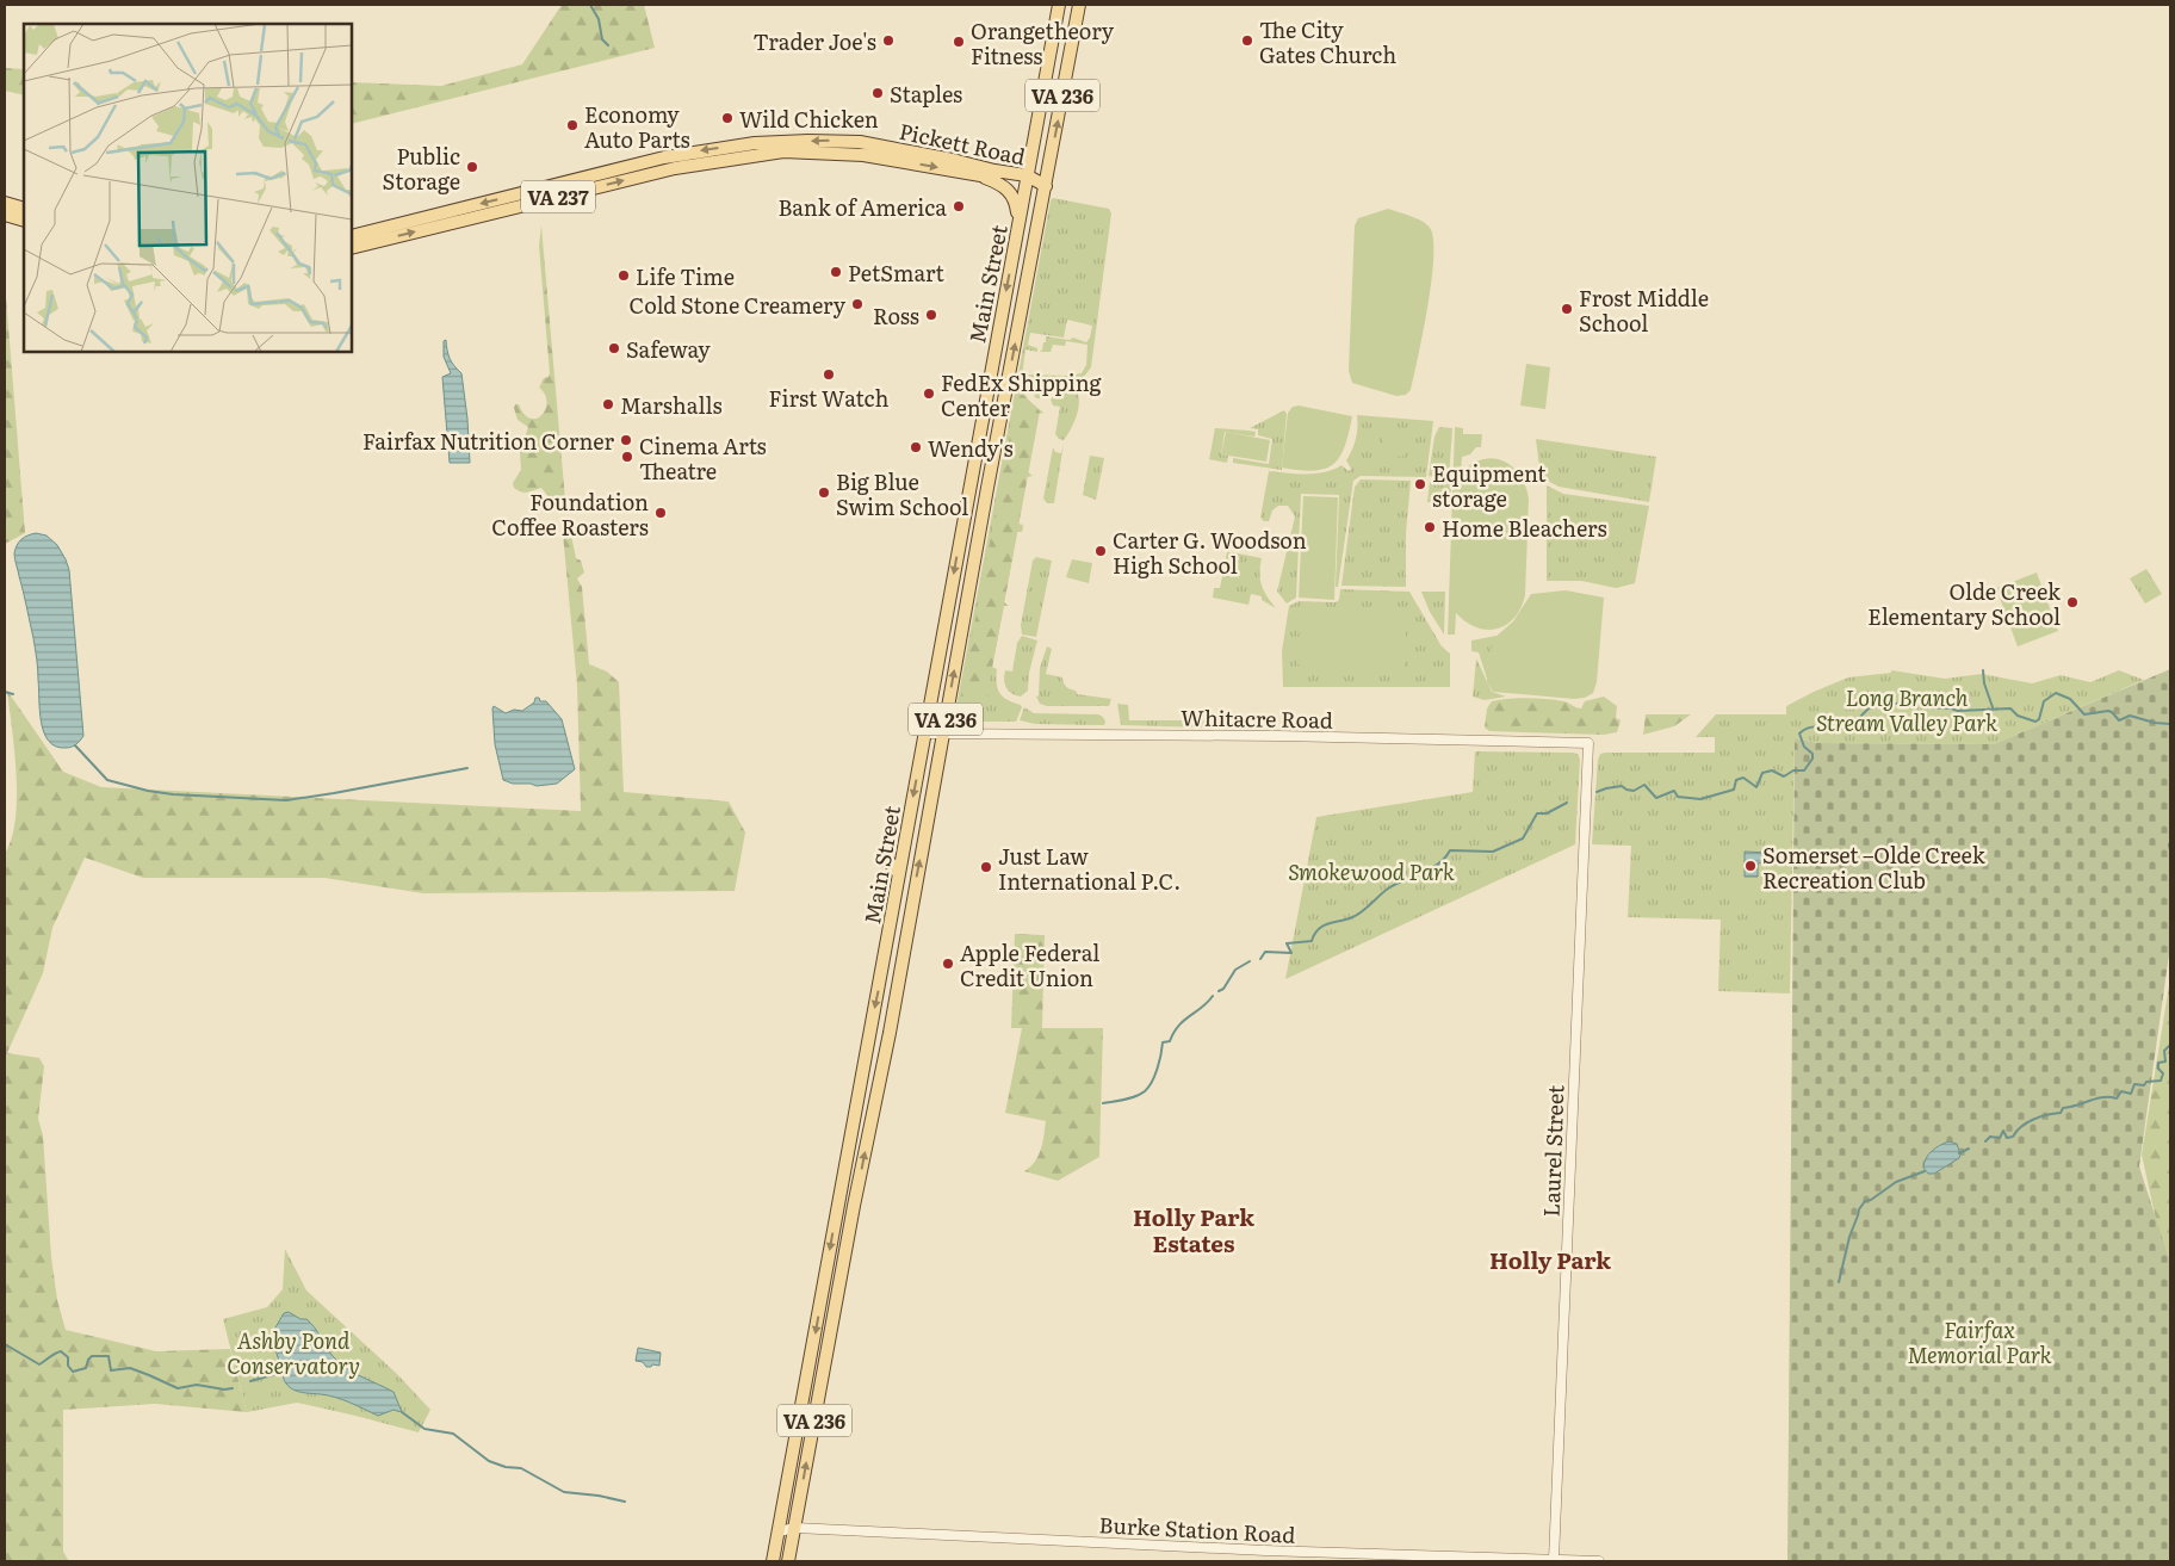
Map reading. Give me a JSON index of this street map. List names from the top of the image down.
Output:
{
  "streets": {
    "main road": [
      "VA 236",
      "Pickett Road",
      "VA 237",
      "Main Street"
    ],
    "street": ["Whitacre Road", "Laurel Street", "Burke Station Road"]
  },
  "crossings": [
    ["VA 236", "Pickett Road"],
    ["VA 236", "Main Street"],
    ["Pickett Road", "Main Street"],
    ["Main Street", "Whitacre Road"],
    ["Main Street", "Burke Station Road"],
    ["Whitacre Road", "Laurel Street"],
    ["Laurel Street", "Burke Station Road"]
  ],
  "districts": ["Holly Park Estates", "Holly Park"],
  "parks": [
    "Long Branch Stream Valley Park",
    "Smokewood Park",
    "Fairfax Memorial Park",
    "Ashby Pond Conservatory"
  ],
  "places": [
    "Trader Joe's",
    "The City Gates Church",
    "Orangetheory Fitness",
    "Staples",
    "Wild Chicken",
    "Economy Auto Parts",
    "Public Storage",
    "Bank of America",
    "PetSmart",
    "Life Time",
    "Cold Stone Creamery",
    "Frost Middle School",
    "Ross",
    "Safeway",
    "First Watch",
    "FedEx Shipping Center",
    "Marshalls",
    "Fairfax Nutrition Corner",
    "Wendy's",
    "Cinema Arts Theatre",
    "Equipment storage",
    "Big Blue Swim School",
    "Foundation Coffee Roasters",
    "Home Bleachers",
    "Carter G. Woodson High School",
    "Olde Creek Elementary School",
    "Somerset –Olde Creek Recreation Club",
    "Just Law International P.C.",
    "Apple Federal Credit Union"
  ]
}
